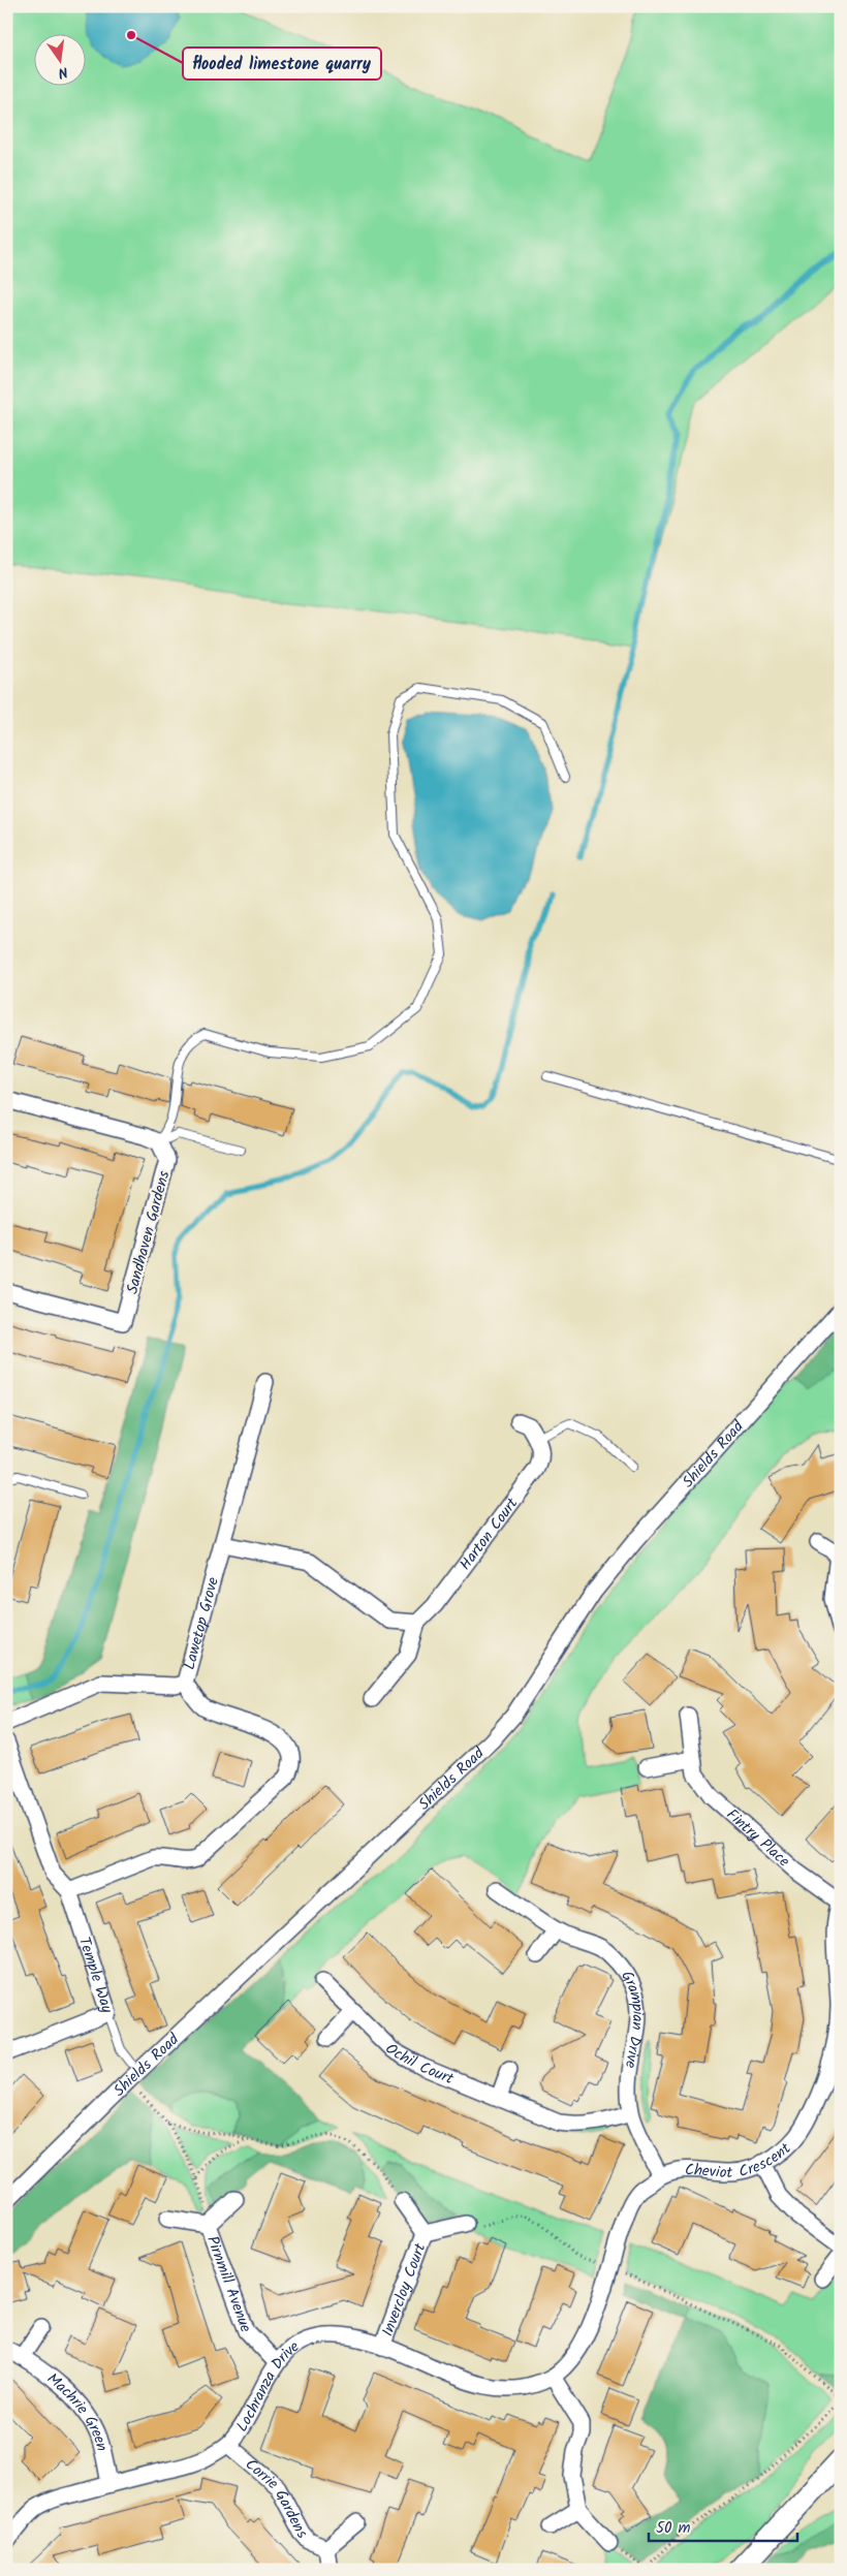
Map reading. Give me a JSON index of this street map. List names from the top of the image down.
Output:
{
  "streets": {
    "street": [
      "Sandhaven Gardens",
      "Shields Road",
      "Harton Court",
      "Lawetop Grove",
      "Fintry Place",
      "Temple Way",
      "Grampian Drive",
      "Ochil Court",
      "Cheviot Crescent",
      "Pirnmill Avenue",
      "Invercloy Court",
      "Lochranza Drive",
      "Machrie Green",
      "Corrie Gardens"
    ]
  },
  "crossings": [
    ["Fintry Place", "Cheviot Crescent"],
    ["Grampian Drive", "Ochil Court"],
    ["Grampian Drive", "Cheviot Crescent"],
    ["Cheviot Crescent", "Lochranza Drive"],
    ["Pirnmill Avenue", "Lochranza Drive"],
    ["Invercloy Court", "Lochranza Drive"],
    ["Lochranza Drive", "Machrie Green"],
    ["Lochranza Drive", "Corrie Gardens"]
  ],
  "places": ["flooded limestone quarry"],
  "scale_bar": "50 m",
  "north": "bottom"
}
